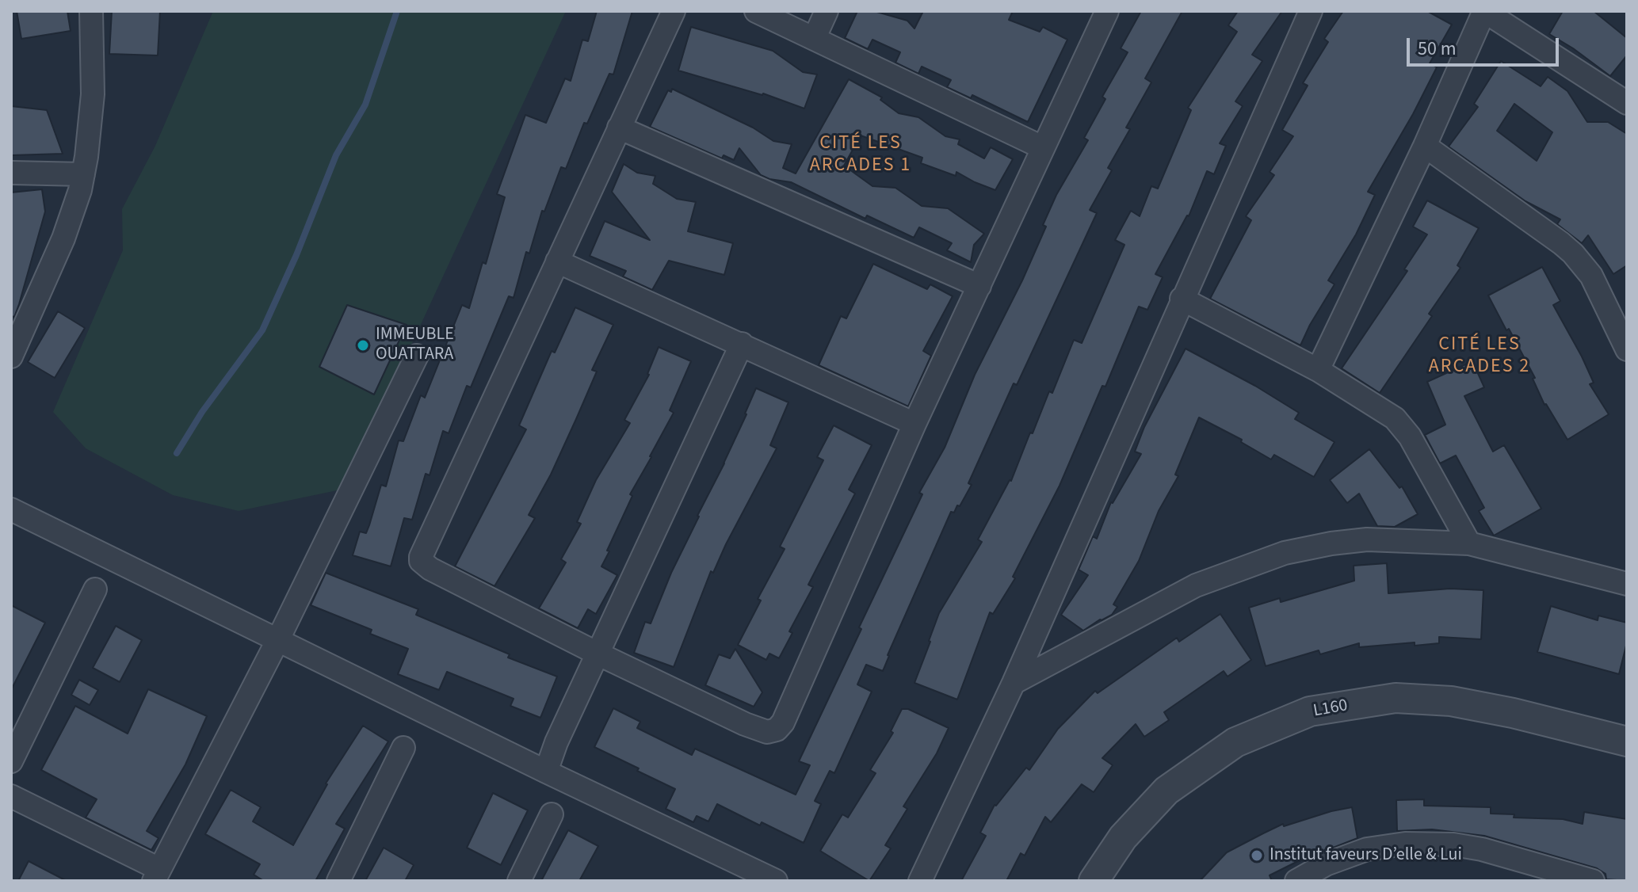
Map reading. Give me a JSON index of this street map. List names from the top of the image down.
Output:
{
  "streets": {
    "street": ["L160"]
  },
  "districts": ["CITÉ LES ARCADES 1", "CITÉ LES ARCADES 2"],
  "places": ["IMMEUBLE OUATTARA", "Institut faveurs D’elle & Lui"],
  "scale_bar": "50 m"
}
